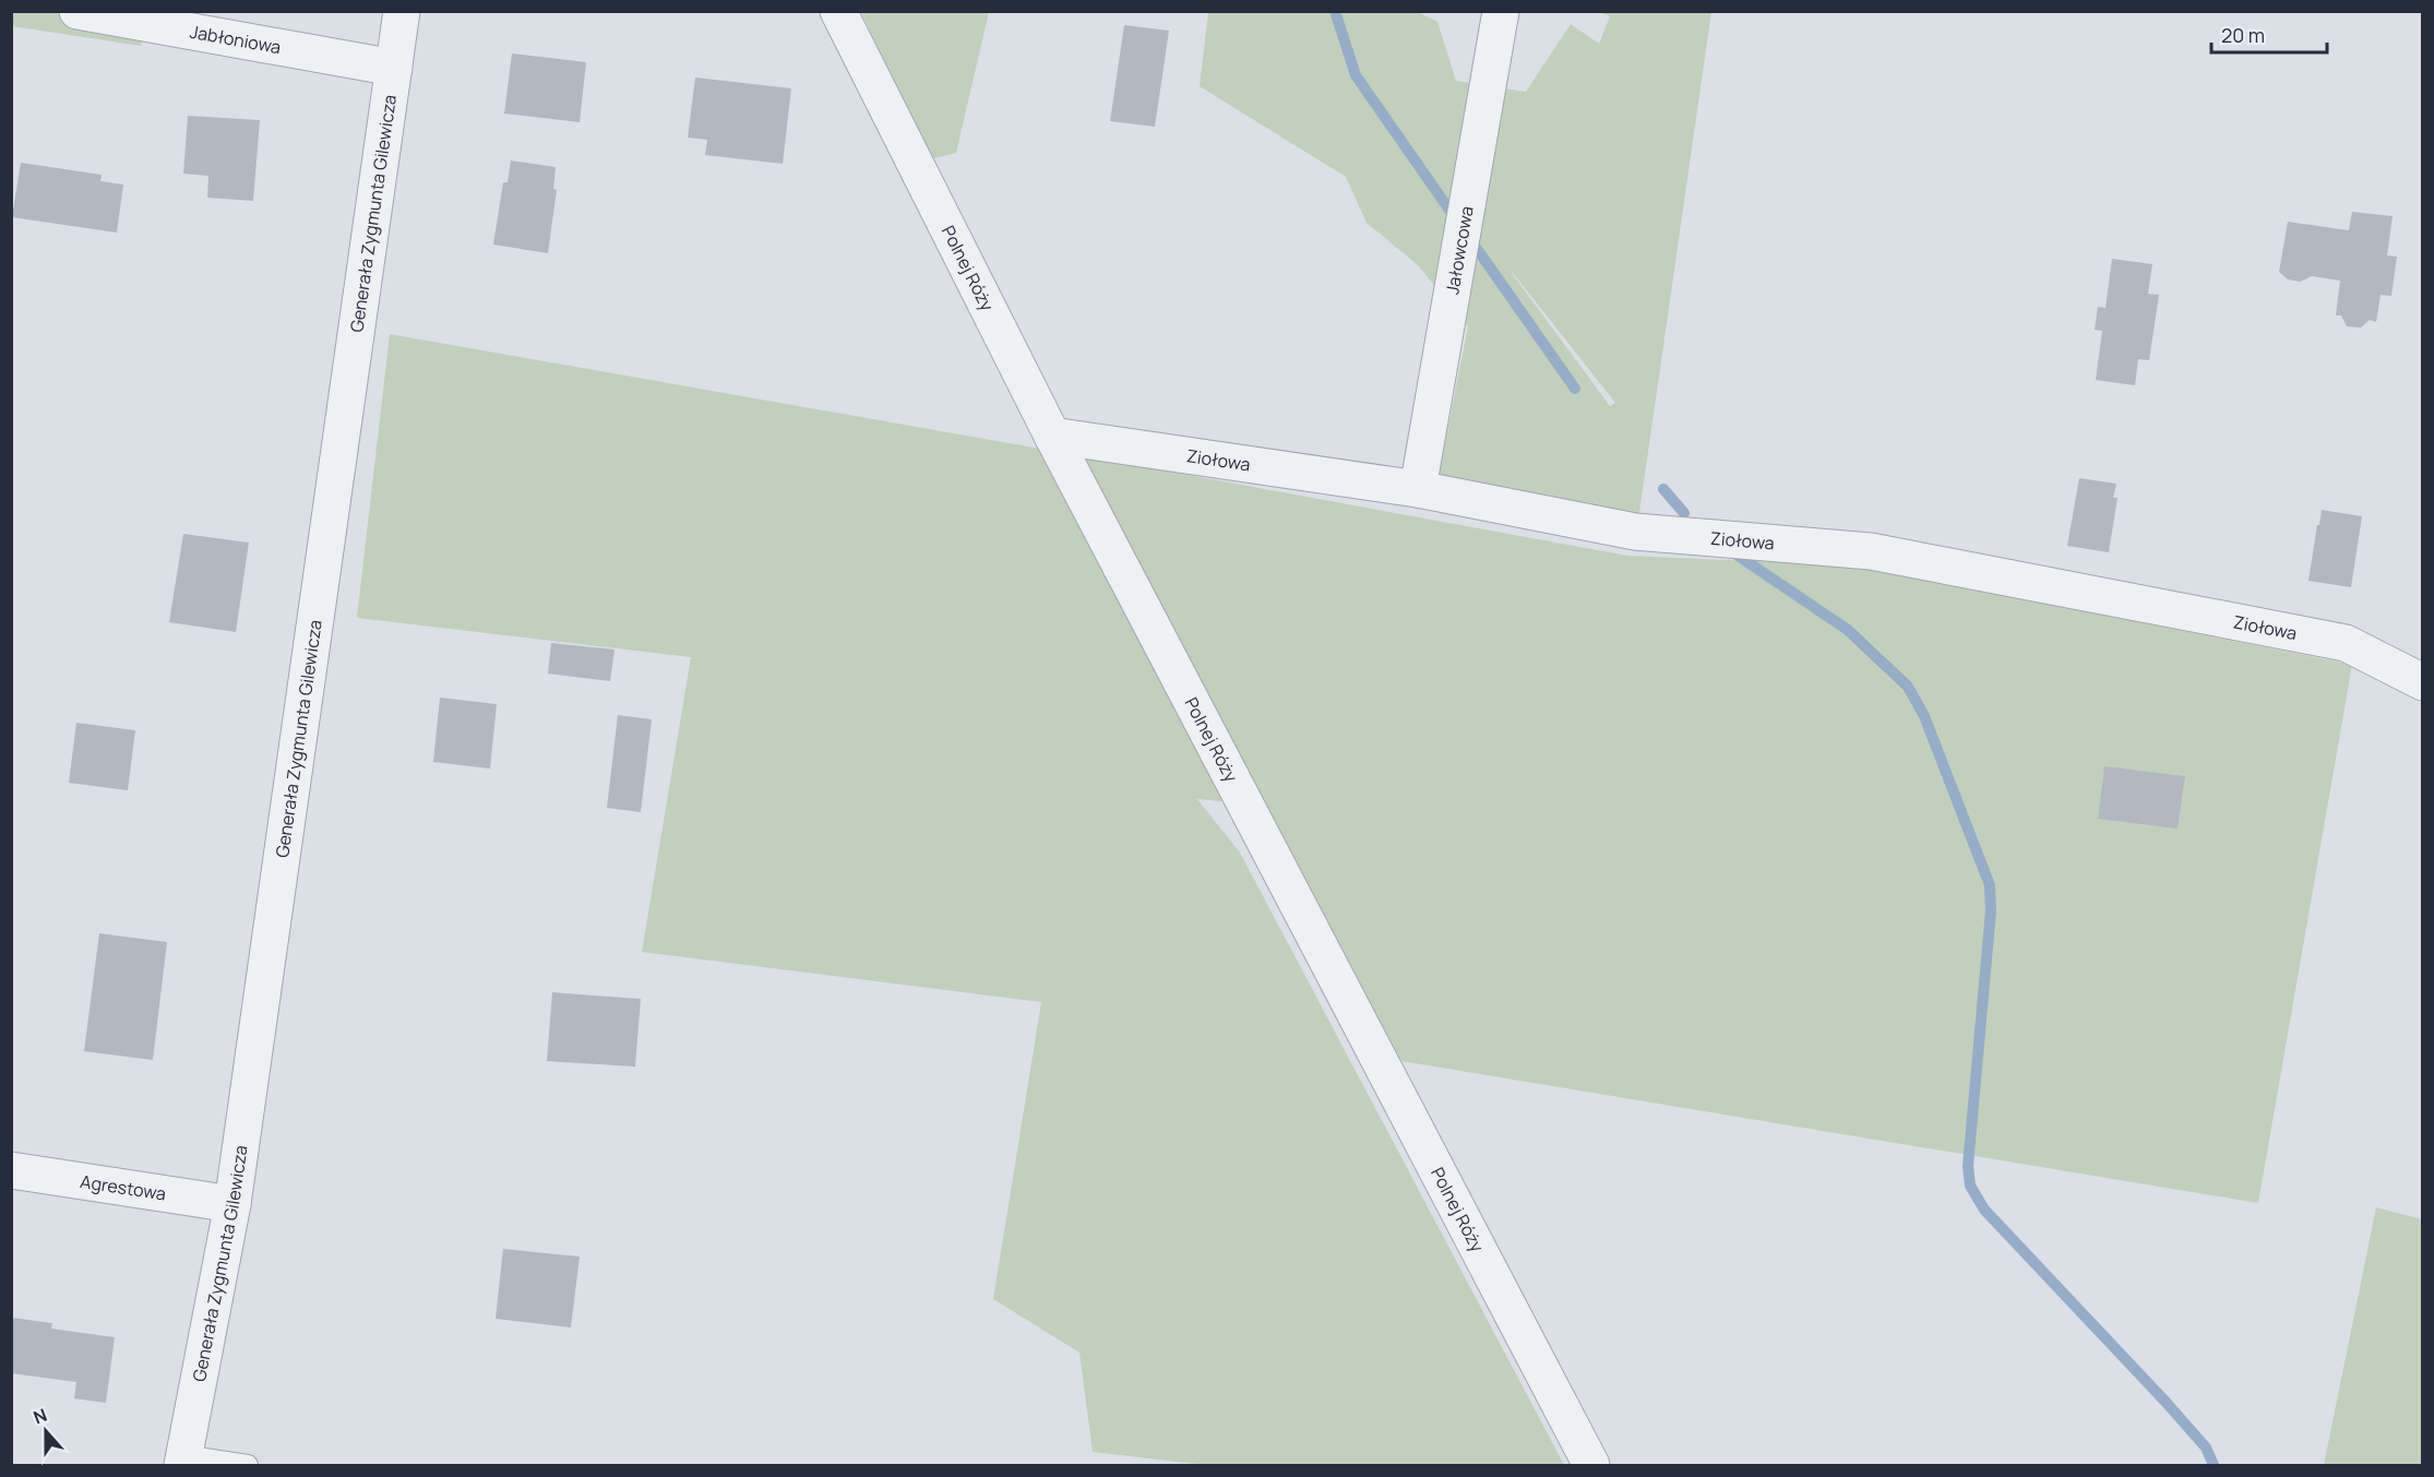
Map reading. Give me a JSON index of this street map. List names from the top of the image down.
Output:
{
  "streets": {
    "street": [
      "Jabłoniowa",
      "Generała Zygmunta Gilewicza",
      "Jałowcowa",
      "Polnej Róży",
      "Ziołowa",
      "Agrestowa"
    ]
  },
  "crossings": [
    ["Jabłoniowa", "Generała Zygmunta Gilewicza"],
    ["Generała Zygmunta Gilewicza", "Agrestowa"],
    ["Jałowcowa", "Ziołowa"],
    ["Polnej Róży", "Ziołowa"]
  ],
  "scale_bar": "20 m",
  "north": "top"
}
